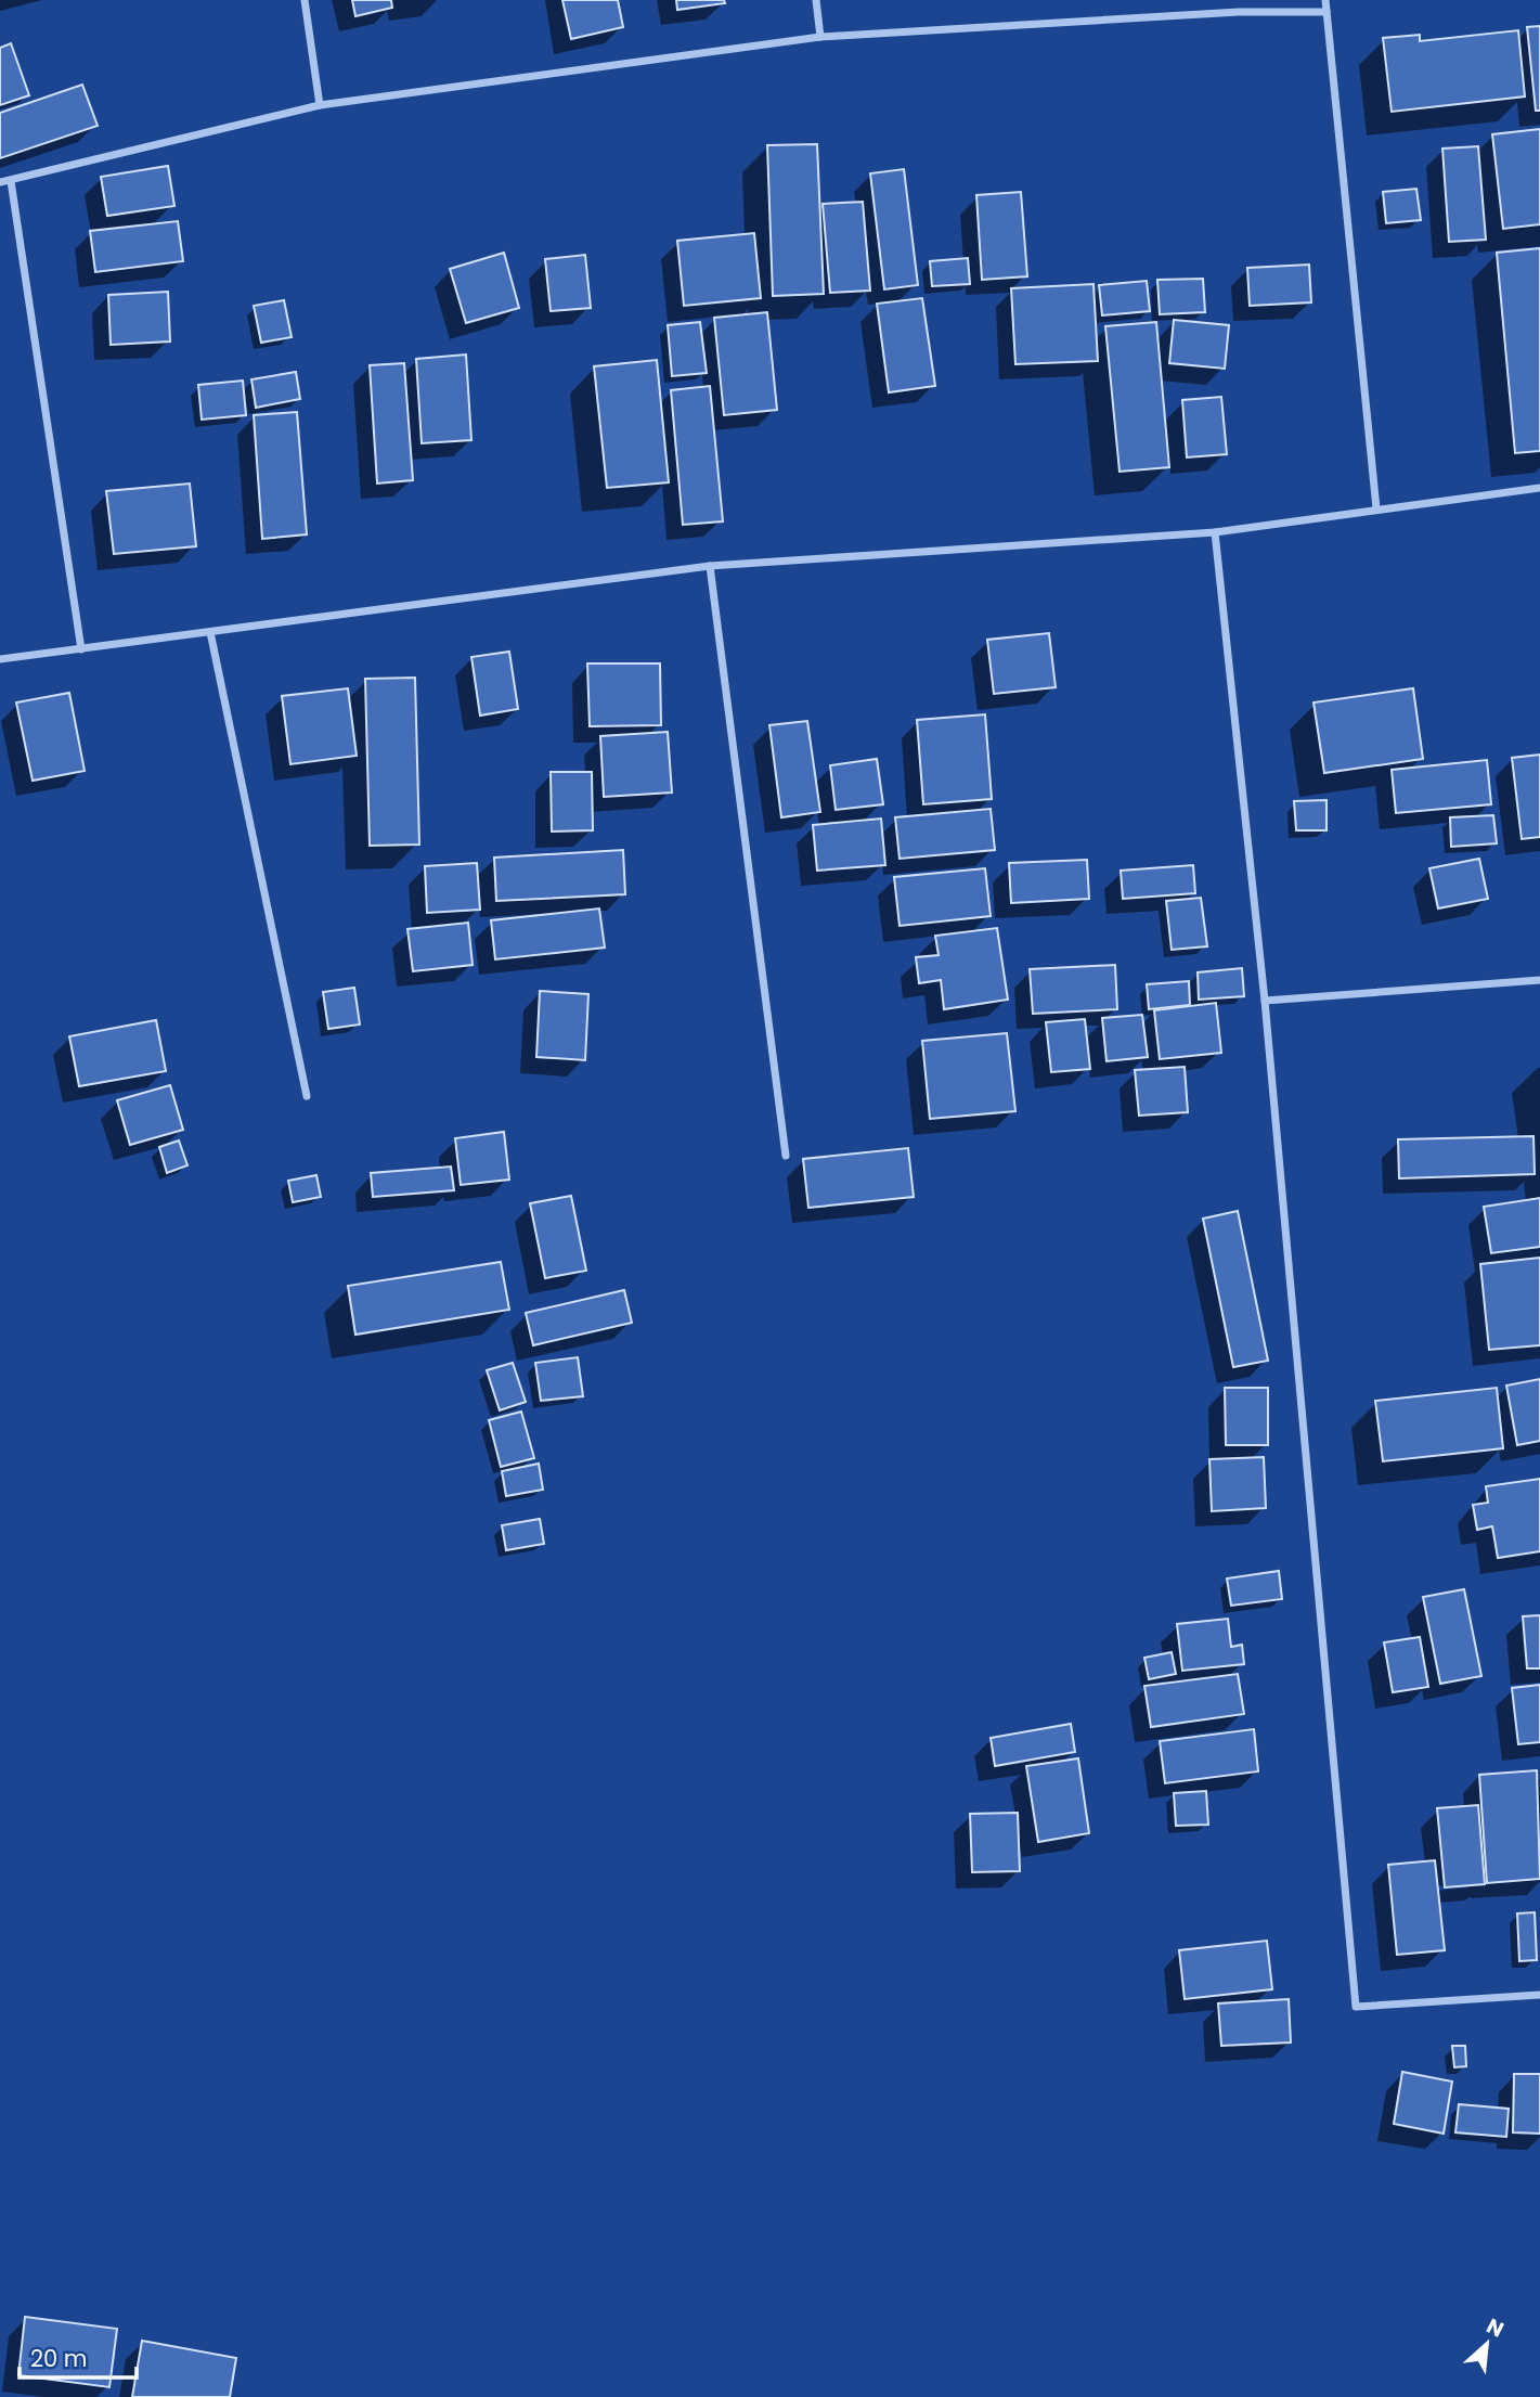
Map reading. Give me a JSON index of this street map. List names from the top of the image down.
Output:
{
  "scale_bar": "20 m",
  "north": "top right"
}
